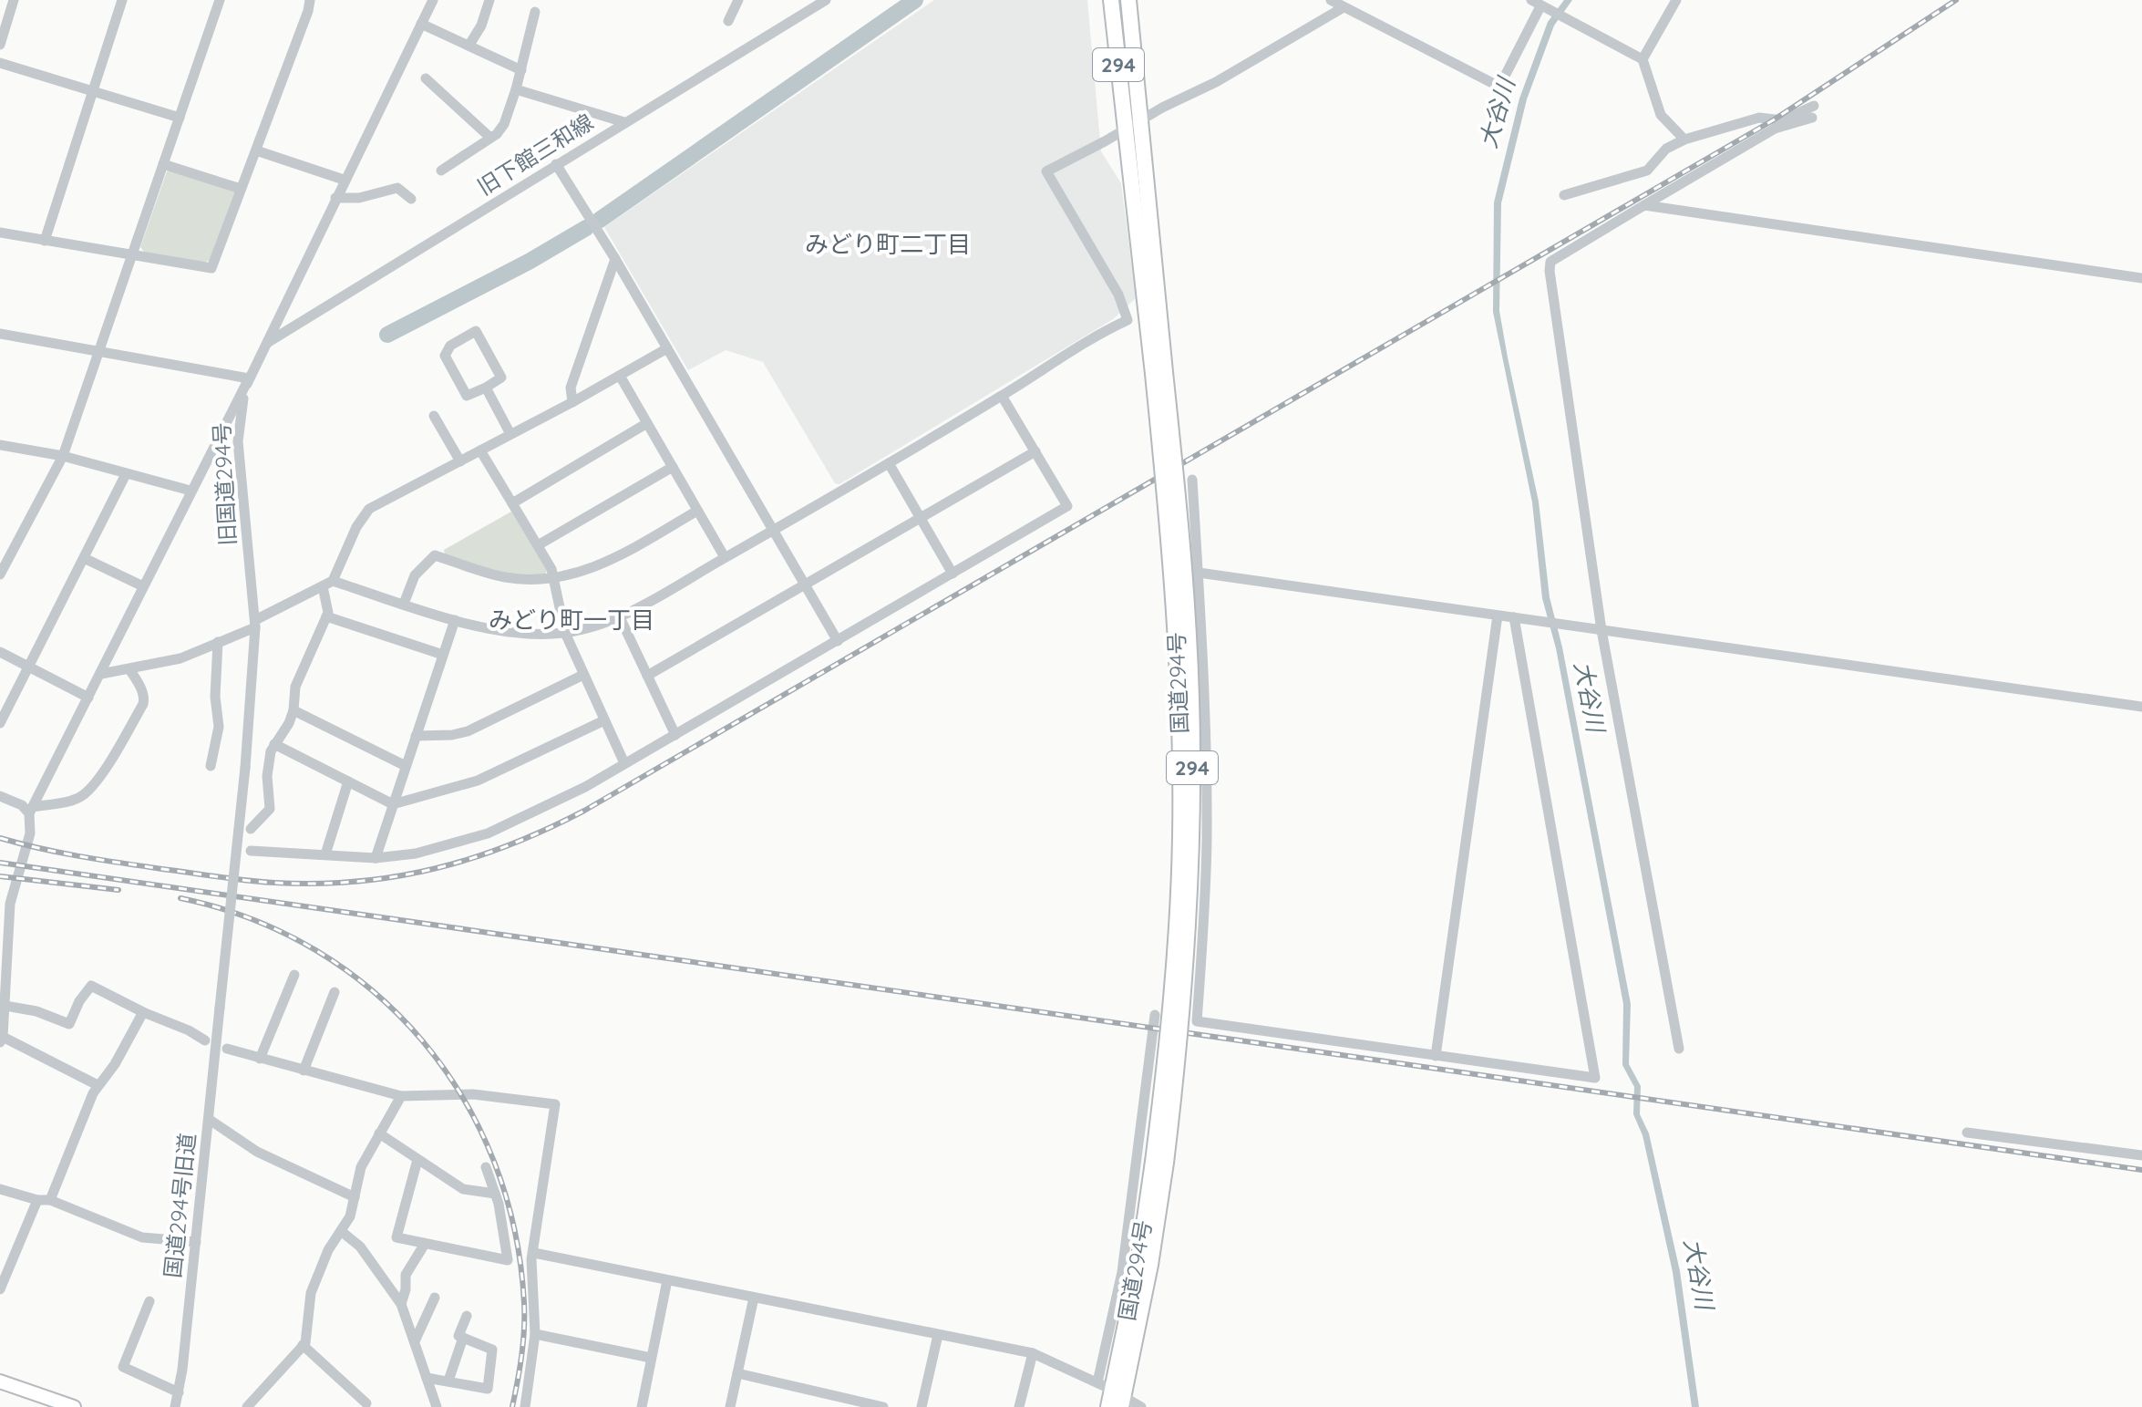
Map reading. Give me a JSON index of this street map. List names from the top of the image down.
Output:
{
  "streets": {
    "highway": ["294", "国道294号"],
    "street": ["旧下館三和線", "旧国道294号", "国道294号旧道"]
  },
  "crossings": [
    ["旧下館三和線", "旧国道294号"],
    ["旧国道294号", "国道294号旧道"]
  ],
  "districts": ["みどり町二丁目", "みどり町一丁目"],
  "water": ["大谷川"]
}
